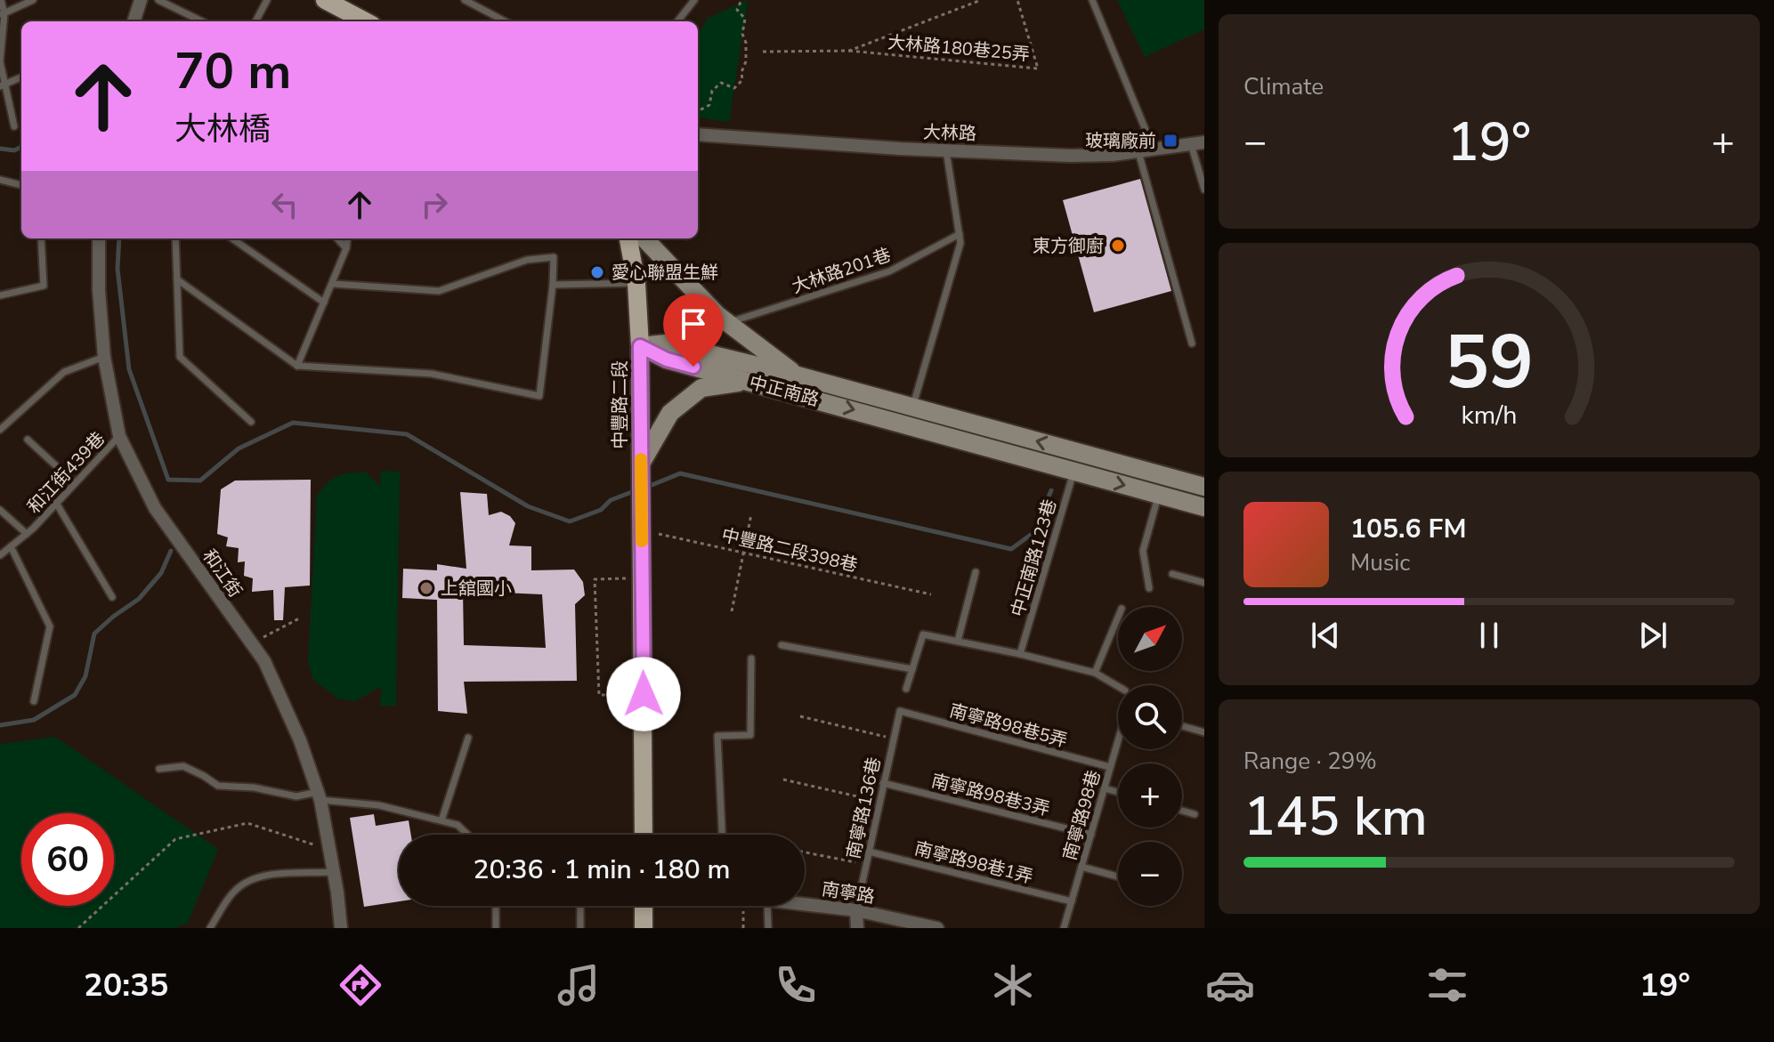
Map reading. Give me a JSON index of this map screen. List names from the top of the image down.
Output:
{
  "streets": {
    "main road": ["中豐路二段"],
    "street": [
      "大林路",
      "中正南路",
      "和江街",
      "南寧路"
    ],
    "lane": [
      "大林路201巷",
      "和江街439巷",
      "中正南路123巷",
      "南寧路98巷5弄",
      "南寧路98巷3弄",
      "南寧路136巷",
      "南寧路98巷",
      "南寧路98巷1弄"
    ],
    "path": ["大林路180巷25弄", "中豐路二段398巷"]
  },
  "crossings": [
    ["中正南路", "中豐路二段"],
    ["中正南路", "中正南路123巷"],
    ["中豐路二段", "中豐路二段398巷"],
    ["和江街439巷", "和江街"],
    ["南寧路98巷5弄", "南寧路136巷"],
    ["南寧路98巷5弄", "南寧路98巷"],
    ["南寧路98巷3弄", "南寧路136巷"],
    ["南寧路98巷3弄", "南寧路98巷"],
    ["南寧路136巷", "南寧路98巷1弄"],
    ["南寧路136巷", "南寧路"],
    ["南寧路98巷", "南寧路98巷1弄"]
  ],
  "places": {
    "transit": ["玻璃廠前"],
    "other": ["東方御廚", "愛心聯盟生鮮", "上舘國小"]
  },
  "north": "top right",
  "page": {
    "tile": [
      "Climate",
      ["Range · 29%", "145 km"]
    ],
    "turn": ["70 m", "大林橋"],
    "heat": ["−", "19°", "+"],
    "song": ["105.6 FM", "Music"],
    "map_buttons": ["+", "−"],
    "limit": "60",
    "trip": "20:36 · 1 min · 180 m",
    "tabs": ["20:35", "19°"],
    "gauge": ["59", "km/h"]
  }
}
